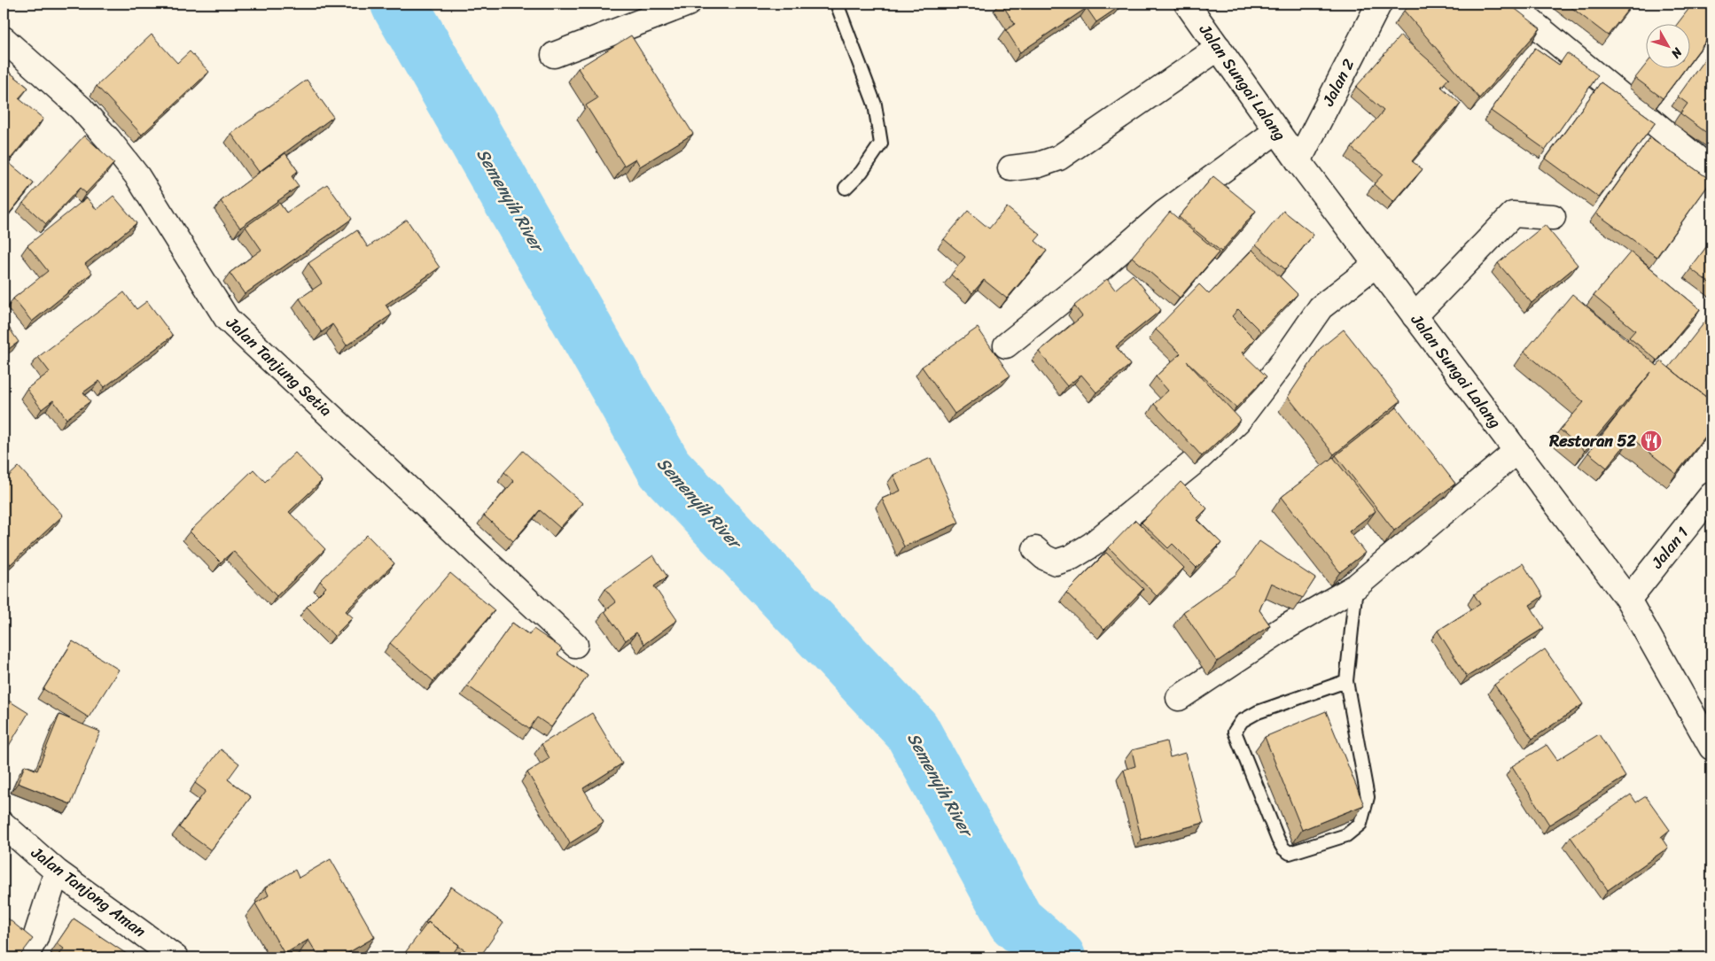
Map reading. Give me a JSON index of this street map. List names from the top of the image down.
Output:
{
  "streets": {
    "street": [
      "Jalan Sungai Lalang",
      "Jalan 2",
      "Jalan Tanjung Setia",
      "Jalan 1",
      "Jalan Tanjong Aman"
    ]
  },
  "crossings": [
    ["Jalan Sungai Lalang", "Jalan 2"],
    ["Jalan Sungai Lalang", "Jalan 1"]
  ],
  "water": ["Semenyih River"],
  "places": {
    "restaurant": ["Restoran 52"]
  },
  "north": "bottom right"
}
